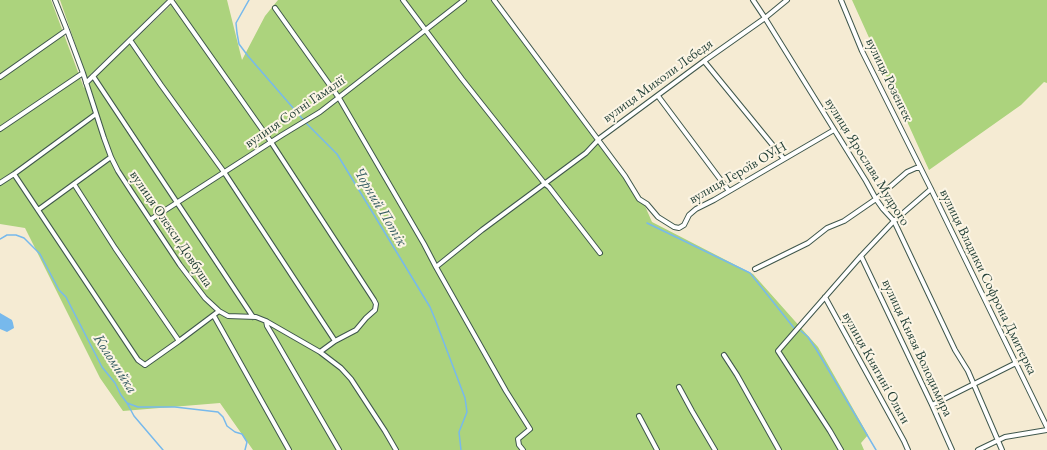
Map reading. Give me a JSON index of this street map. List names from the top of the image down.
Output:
{
  "streets": {
    "street": [
      "вулиця Розенгек",
      "вулиця Миколи Лебедя",
      "вулиця Сотні Гамалії",
      "вулиця Ярослава Мудрого",
      "вулиця Героїв ОУН",
      "вулиця Олекси Довбуша",
      "вулиця Владики Софрона Дмитерка",
      "вулиця Князя Володимира",
      "вулиця Княгині Ольги"
    ]
  },
  "crossings": [
    ["вулиця Розенгек", "вулиця Владики Софрона Дмитерка"],
    ["вулиця Миколи Лебедя", "вулиця Ярослава Мудрого"],
    ["вулиця Миколи Лебедя", "вулиця Героїв ОУН"],
    ["вулиця Сотні Гамалії", "вулиця Олекси Довбуша"],
    ["вулиця Ярослава Мудрого", "вулиця Героїв ОУН"]
  ],
  "water": ["Чорний Потік", "Коломийка"]
}
